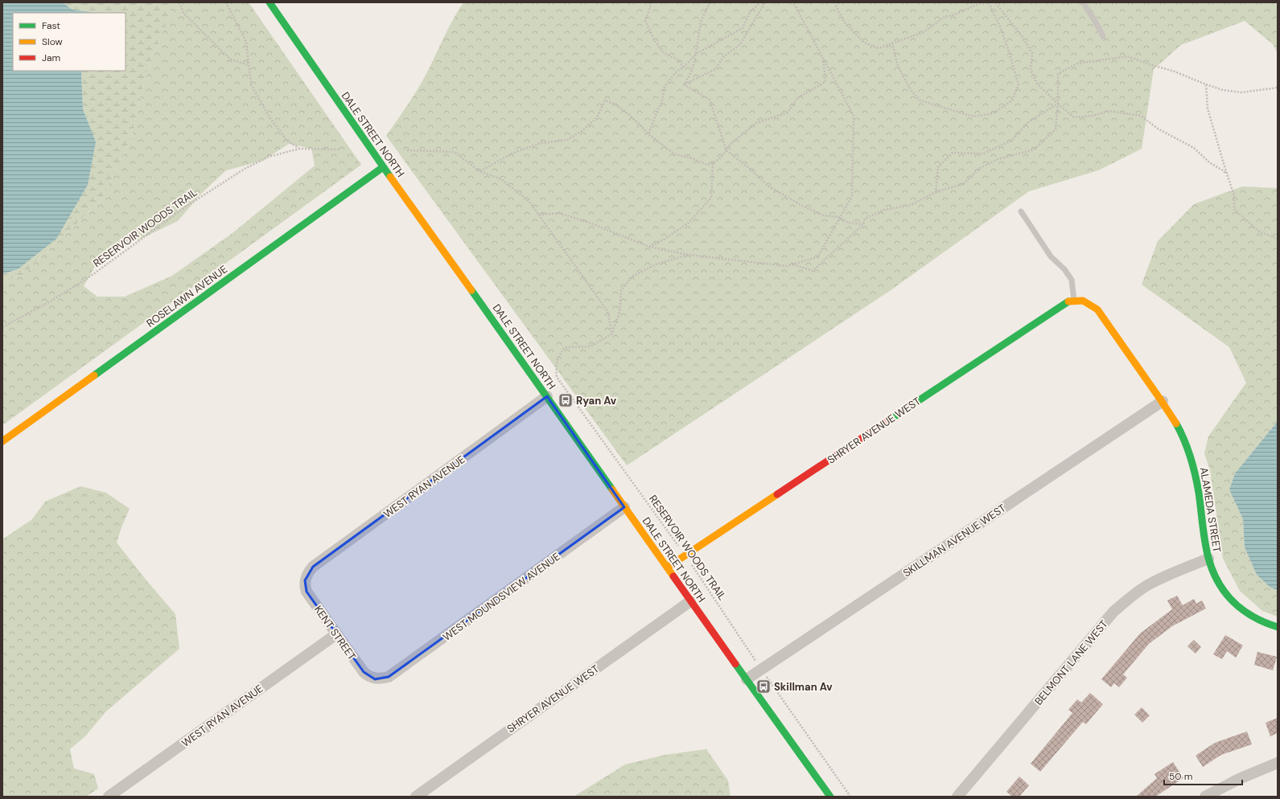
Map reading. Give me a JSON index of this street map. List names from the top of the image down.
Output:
{
  "streets": {
    "street": [
      "DALE STREET NORTH",
      "ROSELAWN AVENUE",
      "SHRYER AVENUE WEST",
      "WEST RYAN AVENUE",
      "ALAMEDA STREET",
      "SKILLMAN AVENUE WEST",
      "WEST MOUNDSVIEW AVENUE",
      "KENT STREET",
      "BELMONT LANE WEST"
    ],
    "path": ["RESERVOIR WOODS TRAIL"]
  },
  "crossings": [
    ["DALE STREET NORTH", "ROSELAWN AVENUE"],
    ["DALE STREET NORTH", "SHRYER AVENUE WEST"],
    ["DALE STREET NORTH", "WEST RYAN AVENUE"],
    ["DALE STREET NORTH", "SKILLMAN AVENUE WEST"],
    ["DALE STREET NORTH", "WEST MOUNDSVIEW AVENUE"],
    ["RESERVOIR WOODS TRAIL", "SHRYER AVENUE WEST"],
    ["RESERVOIR WOODS TRAIL", "SKILLMAN AVENUE WEST"],
    ["SHRYER AVENUE WEST", "ALAMEDA STREET"],
    ["WEST RYAN AVENUE", "KENT STREET"],
    ["ALAMEDA STREET", "SKILLMAN AVENUE WEST"],
    ["ALAMEDA STREET", "BELMONT LANE WEST"],
    ["WEST MOUNDSVIEW AVENUE", "KENT STREET"]
  ],
  "places": {
    "bus stop": ["Ryan Av", "Skillman Av"]
  },
  "legend": ["Fast", "Slow", "Jam"],
  "scale_bar": "50 m"
}
